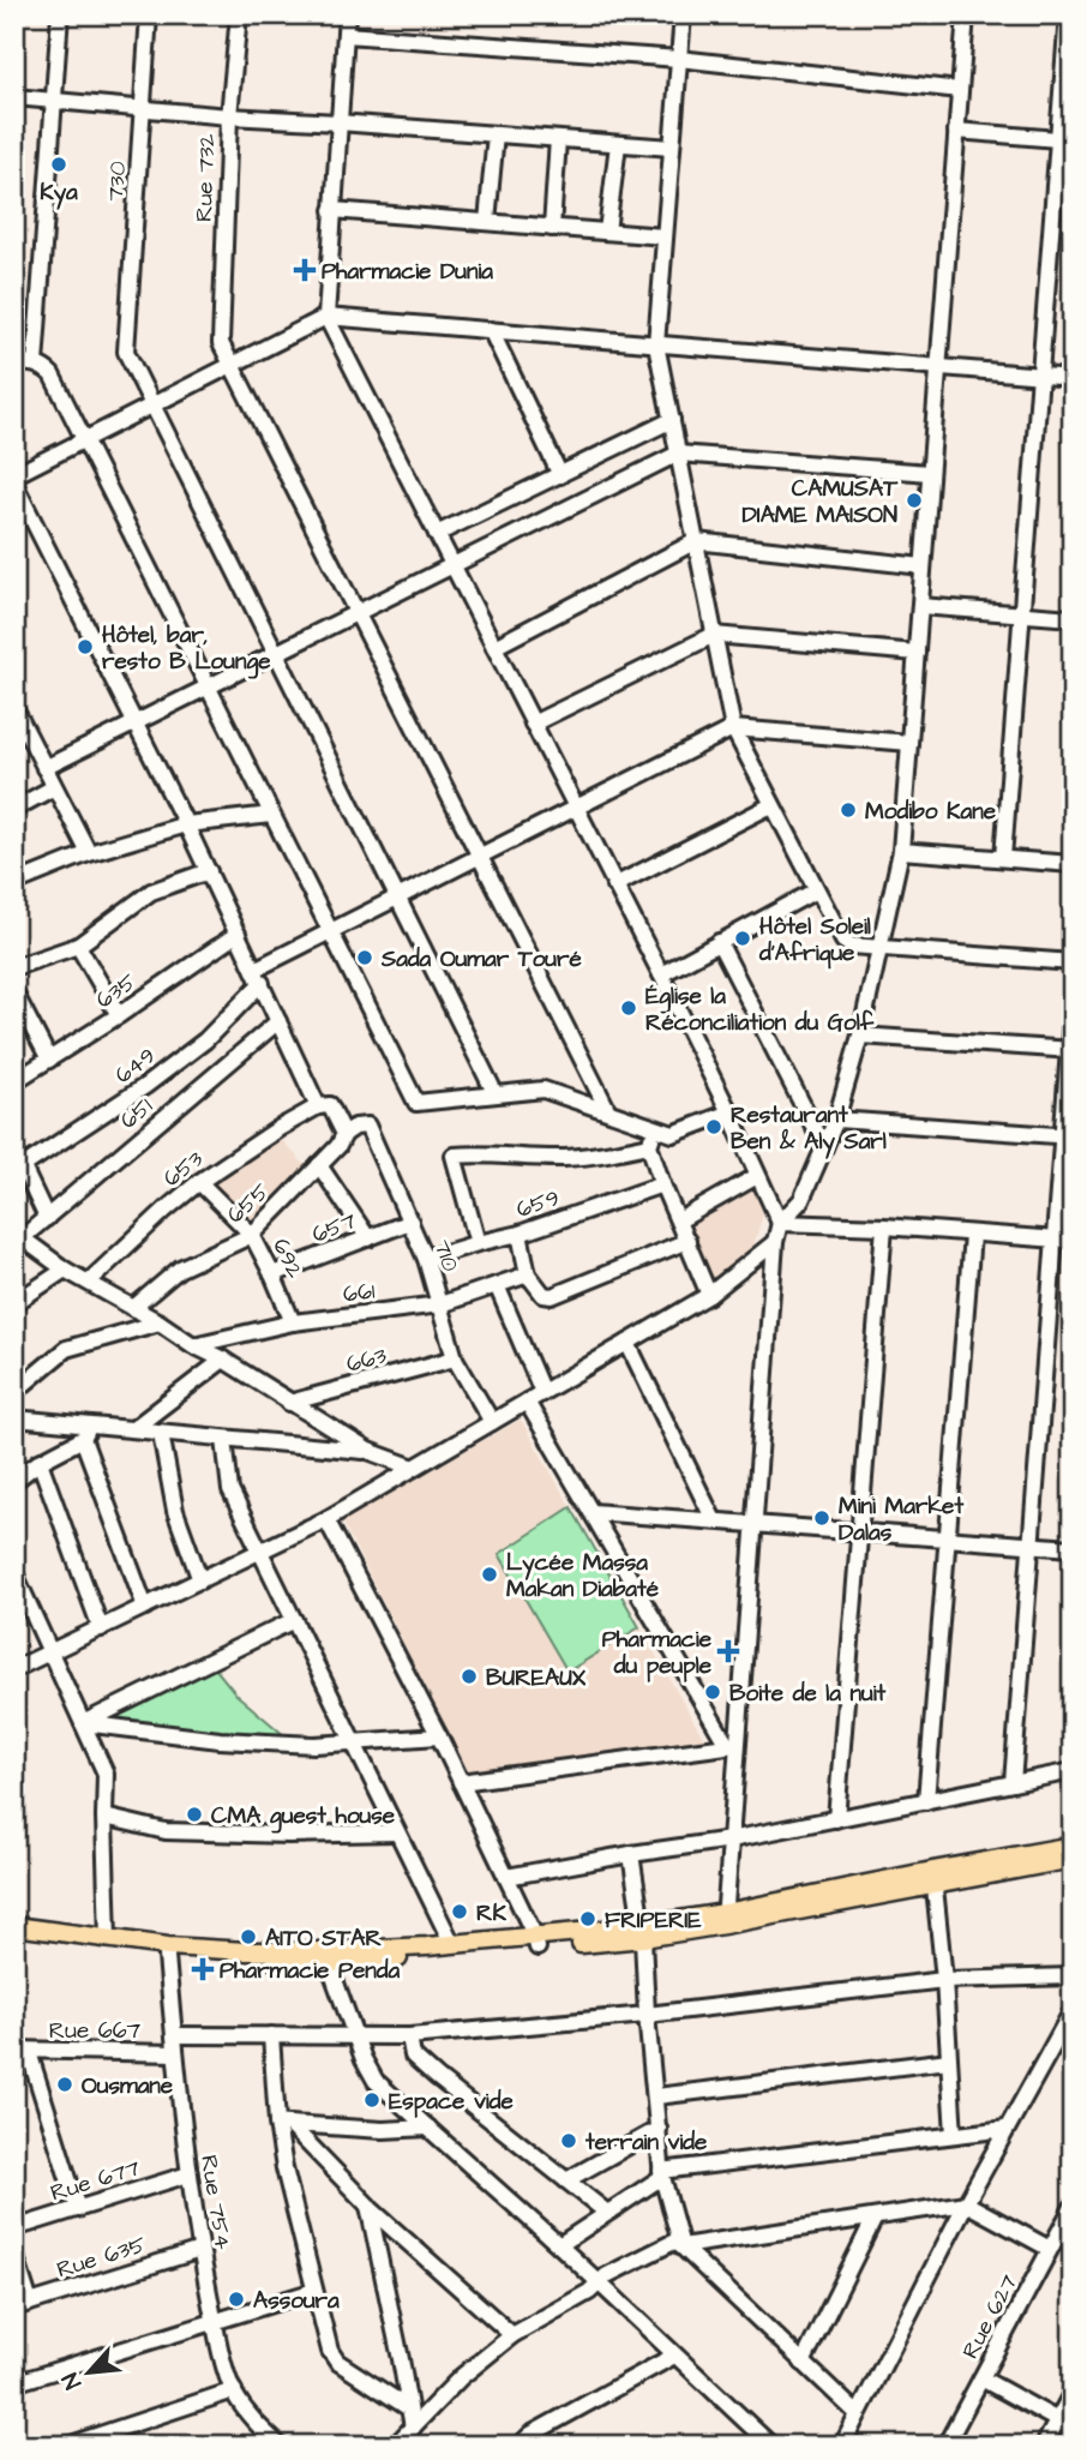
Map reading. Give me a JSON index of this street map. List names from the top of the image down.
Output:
{
  "streets": {
    "street": [
      "Rue 732",
      "730",
      "635",
      "649",
      "651",
      "653",
      "655",
      "659",
      "657",
      "710",
      "692",
      "661",
      "663",
      "Rue 667",
      "Rue 677",
      "Rue 754",
      "Rue 635",
      "Rue 627"
    ]
  },
  "crossings": [
    ["653", "692"],
    ["655", "710"],
    ["655", "692"],
    ["659", "710"],
    ["657", "710"],
    ["657", "692"],
    ["710", "661"],
    ["710", "663"],
    ["692", "661"],
    ["Rue 667", "Rue 754"],
    ["Rue 677", "Rue 754"],
    ["Rue 754", "Rue 635"]
  ],
  "places": {
    "other": [
      "Kya",
      "CAMUSAT DIAME MAISON",
      "Hôtel, bar, resto B Lounge",
      "Modibo Kane",
      "Hôtel Soleil d'Afrique",
      "Sada Oumar Touré",
      "Église la Réconciliation du Golf",
      "Restaurant Ben & Aly Sarl",
      "Mini Market Dalas",
      "Lycée Massa Makan Diabaté",
      "BUREAUX",
      "Boite de la nuit",
      "CMA guest house",
      "RK",
      "FRIPERIE",
      "AITO STAR",
      "Ousmane",
      "Espace vide",
      "terrain vide",
      "Assoura"
    ],
    "health": ["Pharmacie Dunia", "Pharmacie du peuple", "Pharmacie Penda"]
  },
  "north": "bottom left"
}
